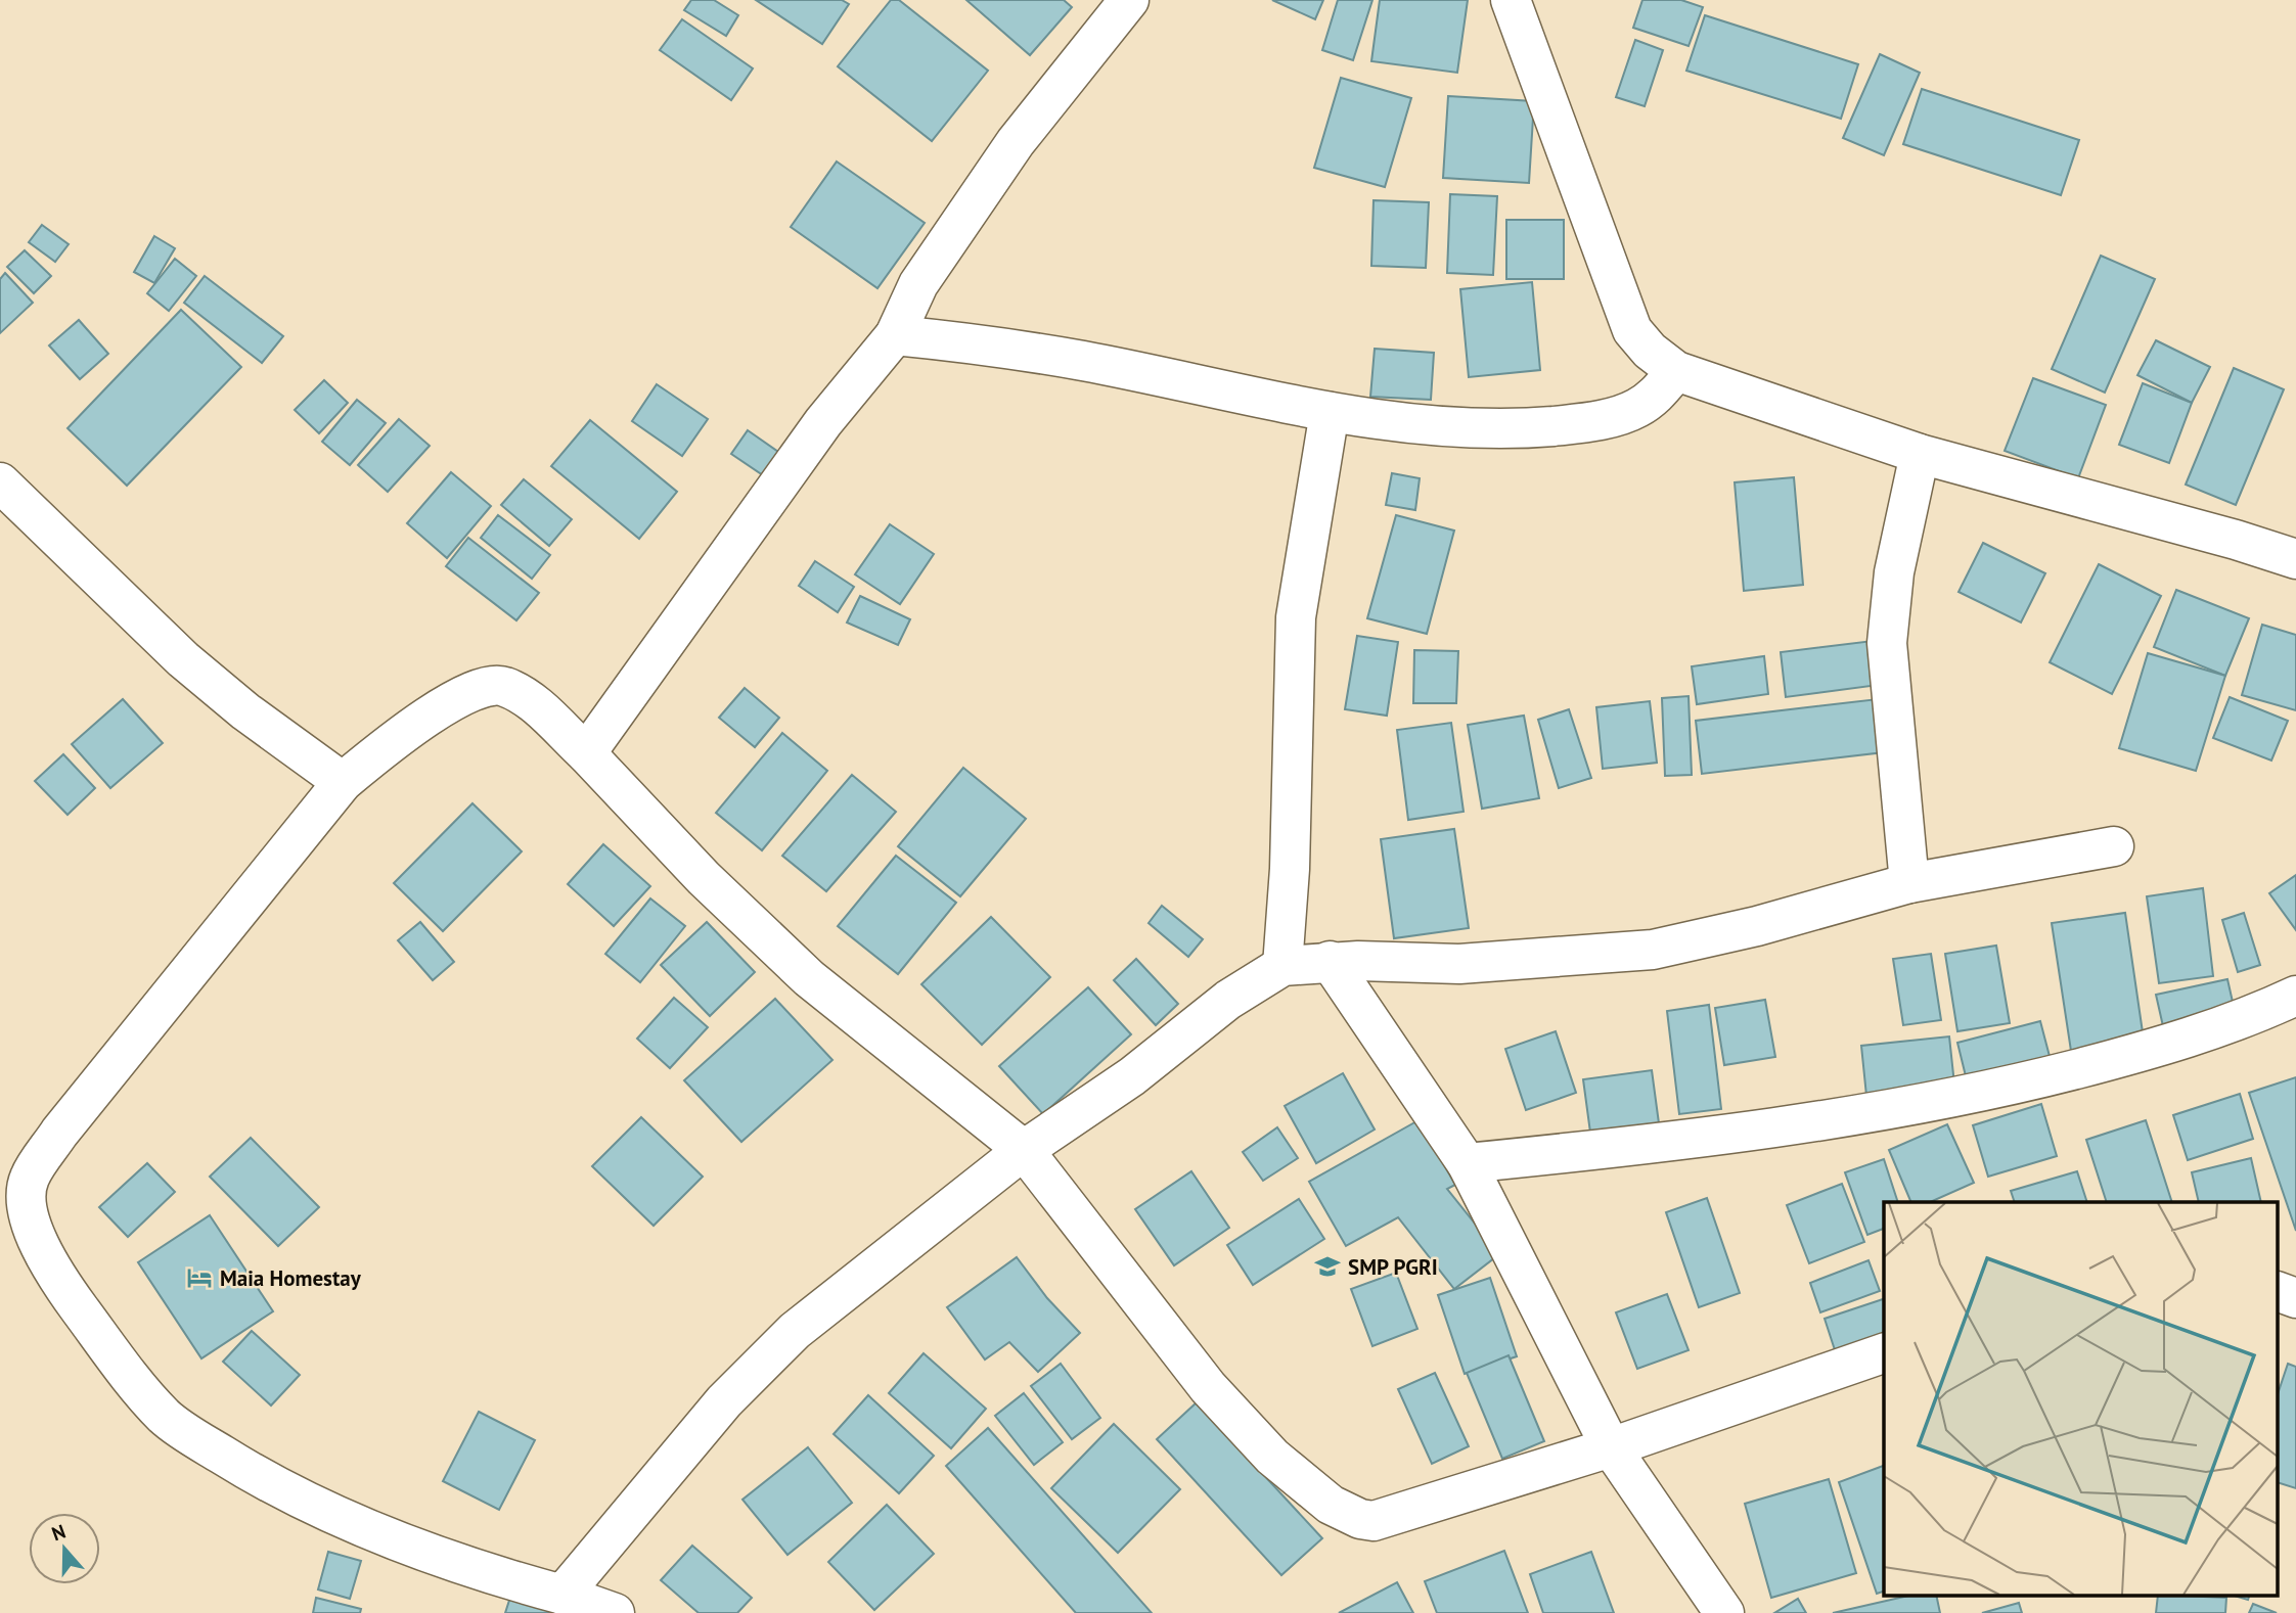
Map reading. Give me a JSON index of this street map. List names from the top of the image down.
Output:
{
  "places": {
    "school or university": ["SMP PGRI"],
    "hotel": ["Maia Homestay"]
  },
  "north": "top"
}
